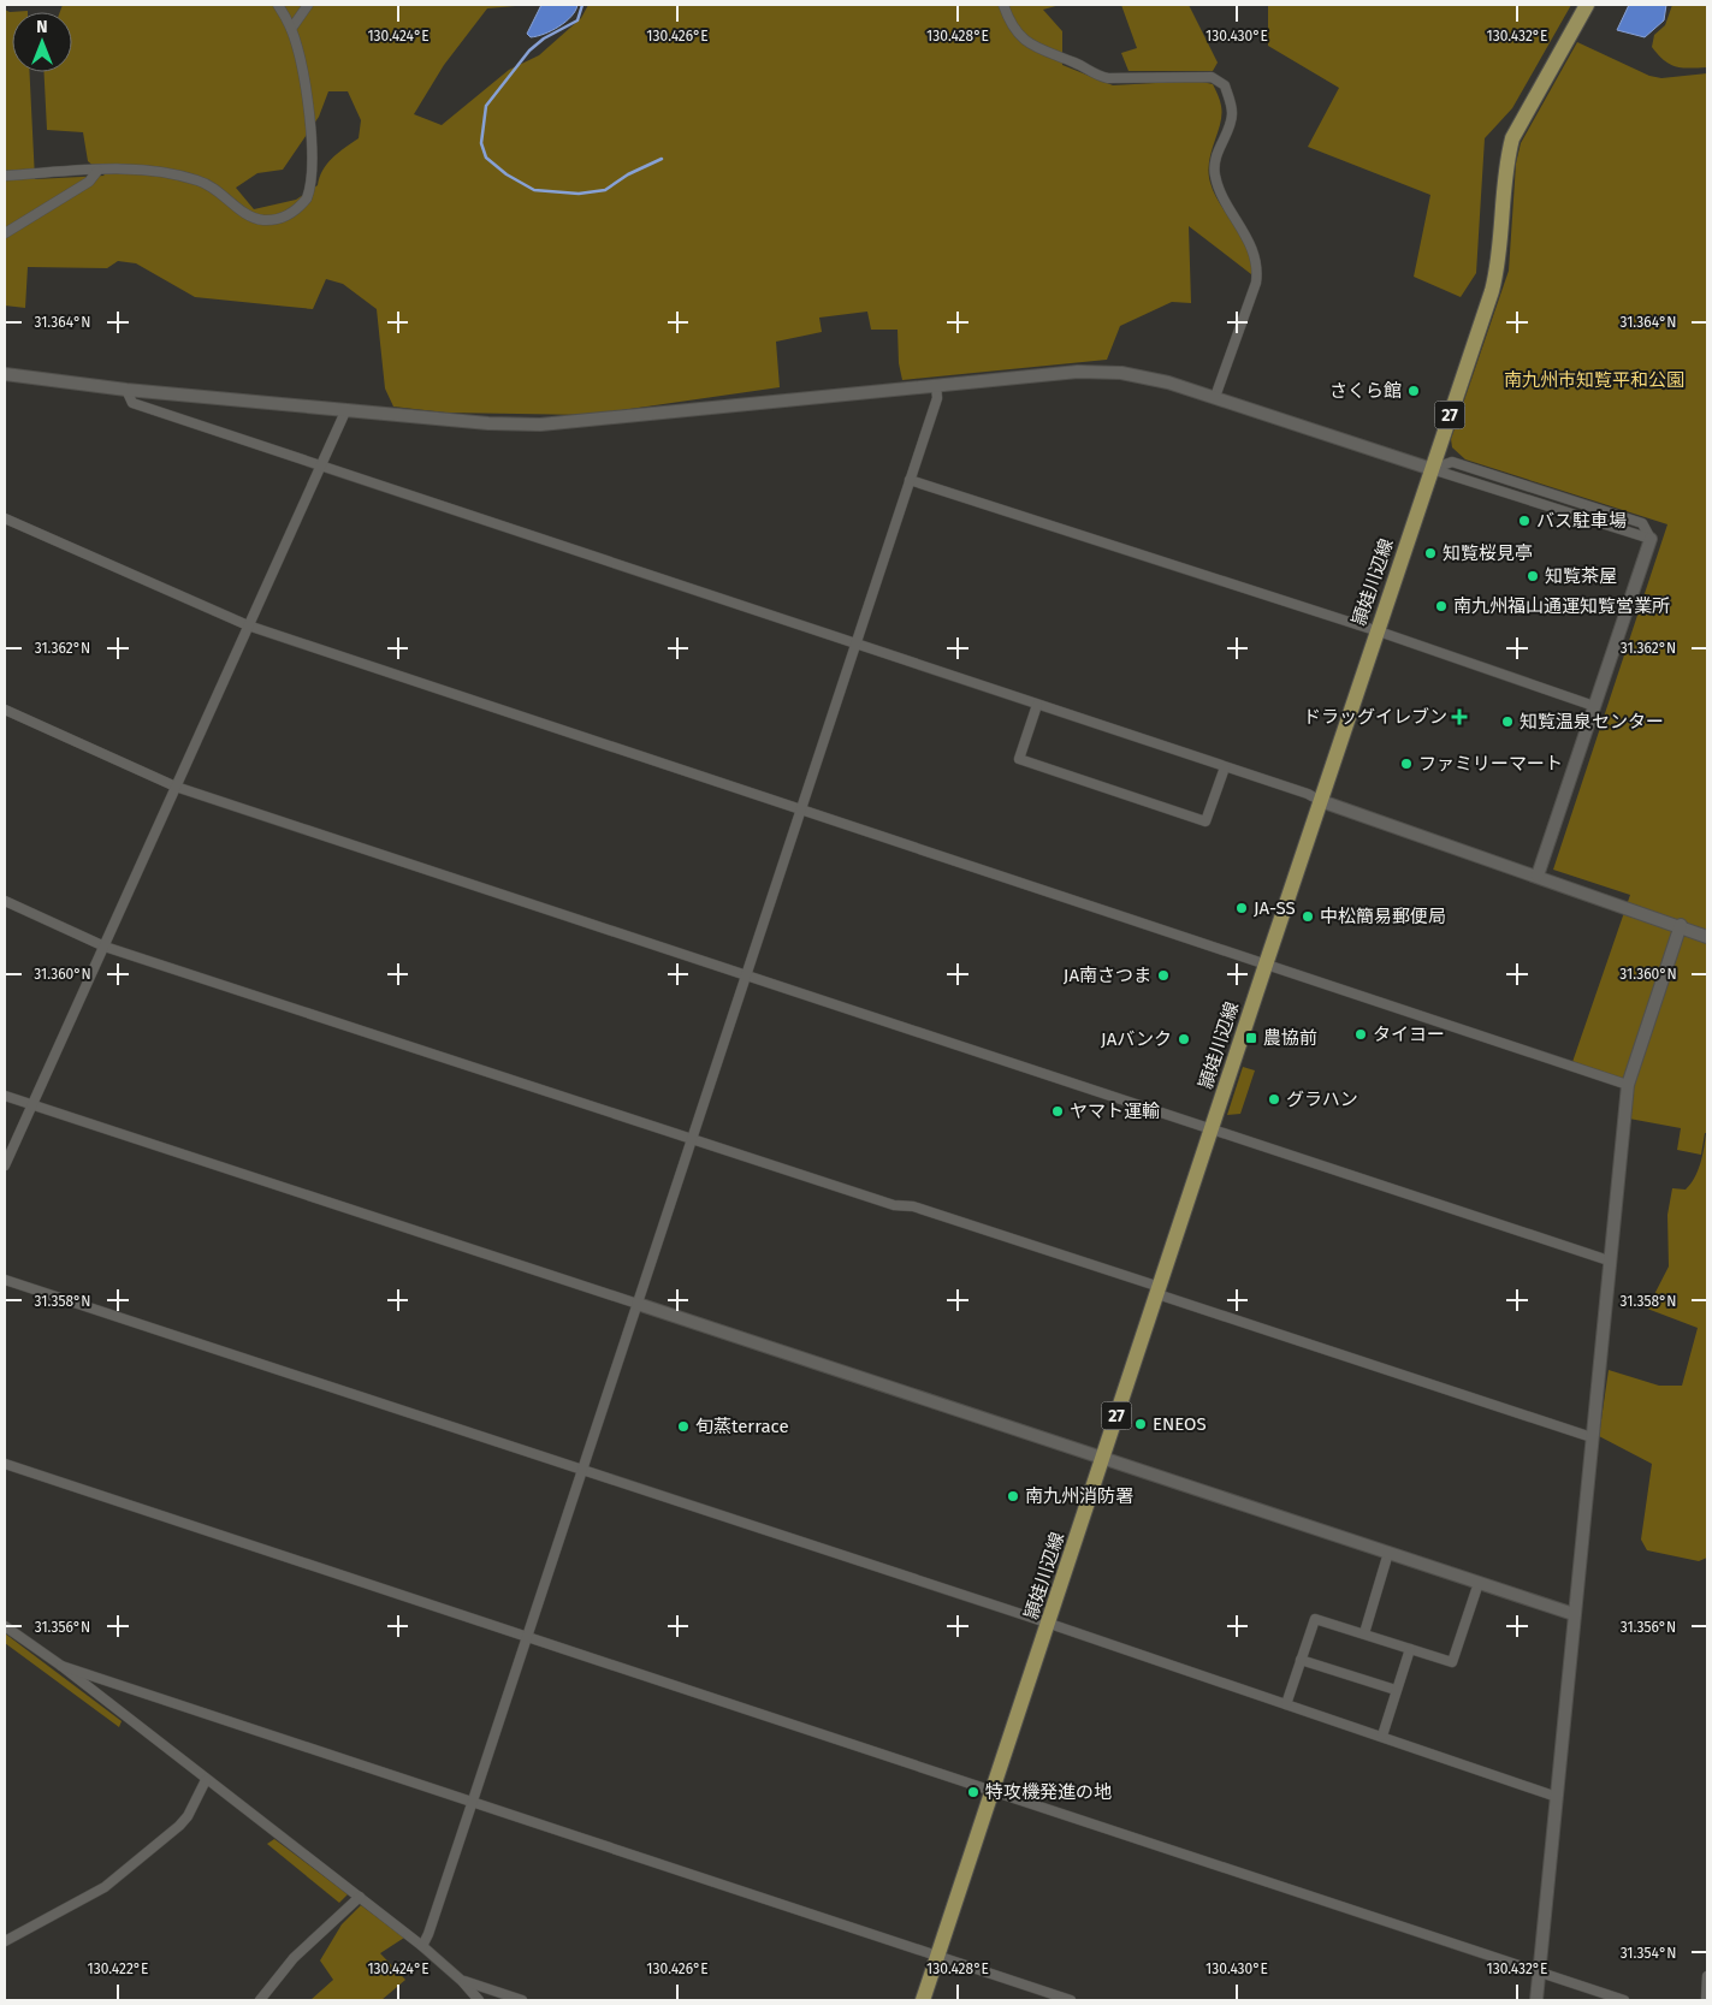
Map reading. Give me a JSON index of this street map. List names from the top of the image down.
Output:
{
  "streets": {
    "main road": ["27", "頴娃川辺線"]
  },
  "parks": ["南九州市知覧平和公園"],
  "places": {
    "other": [
      "さくら館",
      "バス駐車場",
      "知覧桜見亭",
      "知覧茶屋",
      "南九州福山通運知覧営業所",
      "知覧温泉センター",
      "ファミリーマート",
      "JA-SS",
      "中松簡易郵便局",
      "JA南さつま",
      "タイヨー",
      "JAバンク",
      "グラハン",
      "ヤマト運輸",
      "ENEOS",
      "旬蒸terrace",
      "南九州消防署",
      "特攻機発進の地"
    ],
    "health": ["ドラッグイレブン"],
    "transit": ["農協前"]
  },
  "north": "top",
  "coordinates": [
    "130.424°E",
    "130.426°E",
    "130.428°E",
    "130.430°E",
    "130.432°E",
    "31.364°N",
    "31.362°N",
    "31.360°N",
    "31.358°N",
    "31.356°N",
    "31.354°N",
    "130.422°E"
  ]
}
